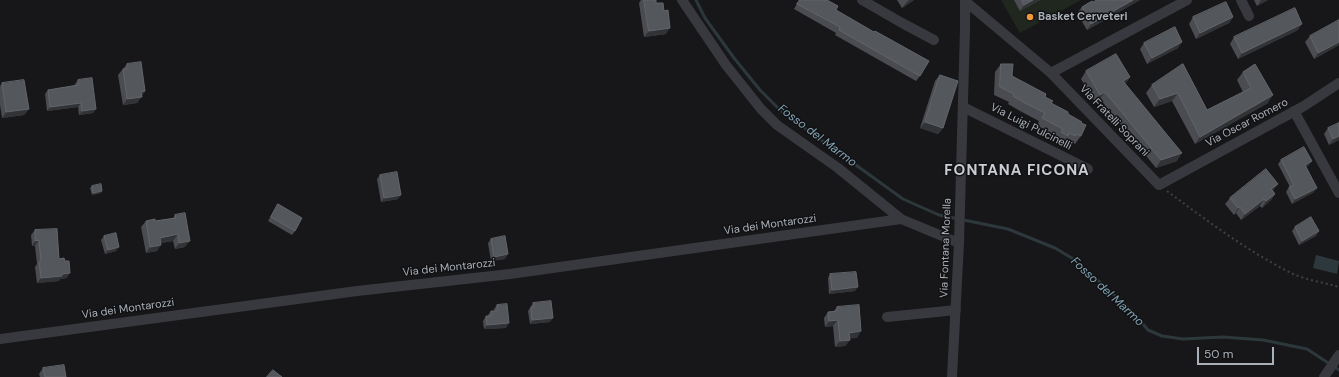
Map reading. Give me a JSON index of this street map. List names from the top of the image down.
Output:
{
  "streets": {
    "street": [
      "Via Fratelli Soprani",
      "Via Oscar Romero",
      "Via Luigi Pulcinelli",
      "Via dei Montarozzi",
      "Via Fontana Morella"
    ]
  },
  "crossings": [
    ["Via Fratelli Soprani", "Via Oscar Romero"],
    ["Via Fratelli Soprani", "Via Fontana Morella"],
    ["Via Luigi Pulcinelli", "Via Fontana Morella"]
  ],
  "districts": ["FONTANA FICONA"],
  "water": ["Fosso del Marmo"],
  "places": ["Basket Cerveteri"],
  "scale_bar": "50 m"
}
